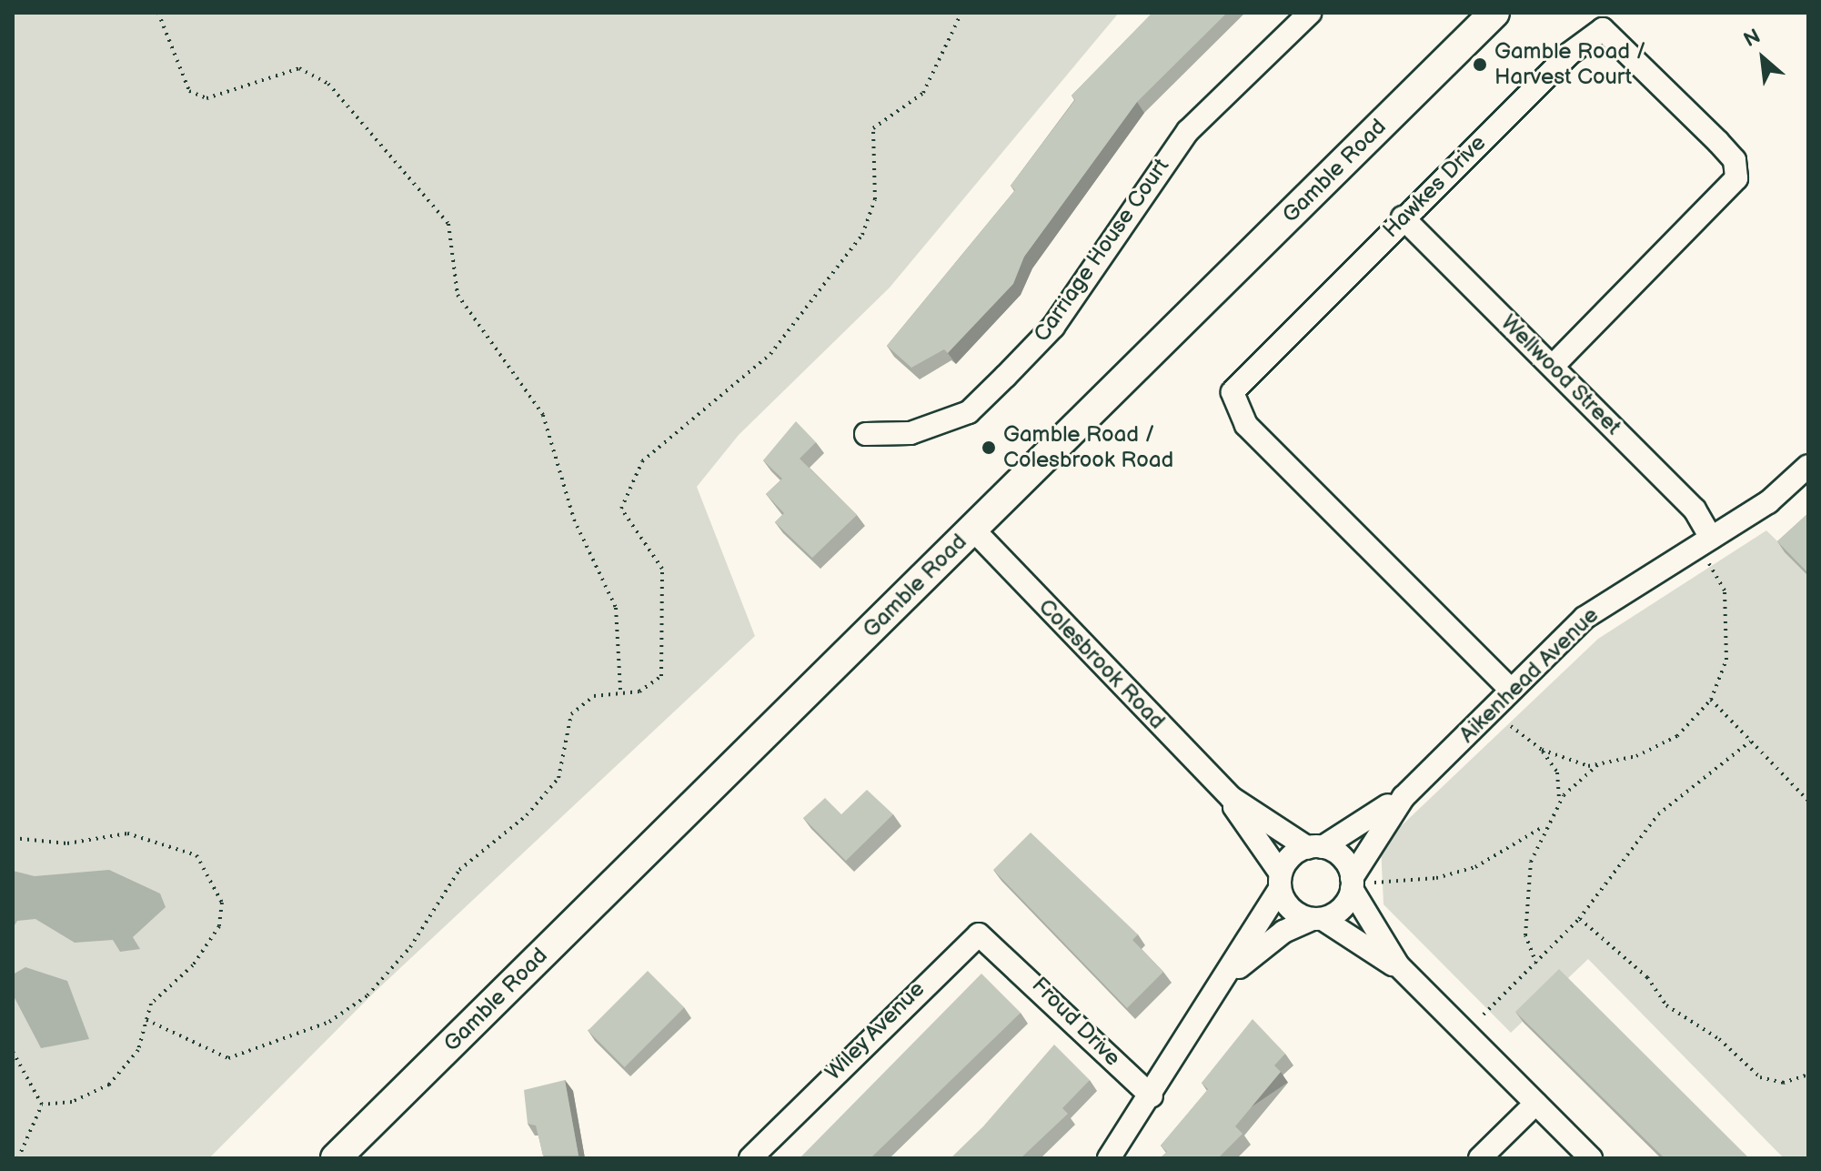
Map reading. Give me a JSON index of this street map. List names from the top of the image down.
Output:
{
  "streets": {
    "main road": ["Gamble Road"],
    "street": [
      "Hawkes Drive",
      "Carriage House Court",
      "Wellwood Street",
      "Colesbrook Road",
      "Aikenhead Avenue",
      "Froud Drive",
      "Wiley Avenue"
    ]
  },
  "crossings": [
    ["Gamble Road", "Colesbrook Road"],
    ["Hawkes Drive", "Wellwood Street"],
    ["Hawkes Drive", "Aikenhead Avenue"],
    ["Wellwood Street", "Aikenhead Avenue"],
    ["Colesbrook Road", "Aikenhead Avenue"],
    ["Froud Drive", "Wiley Avenue"]
  ],
  "places": ["Gamble Road / Harvest Court", "Gamble Road / Colesbrook Road"],
  "north": "top left"
}
